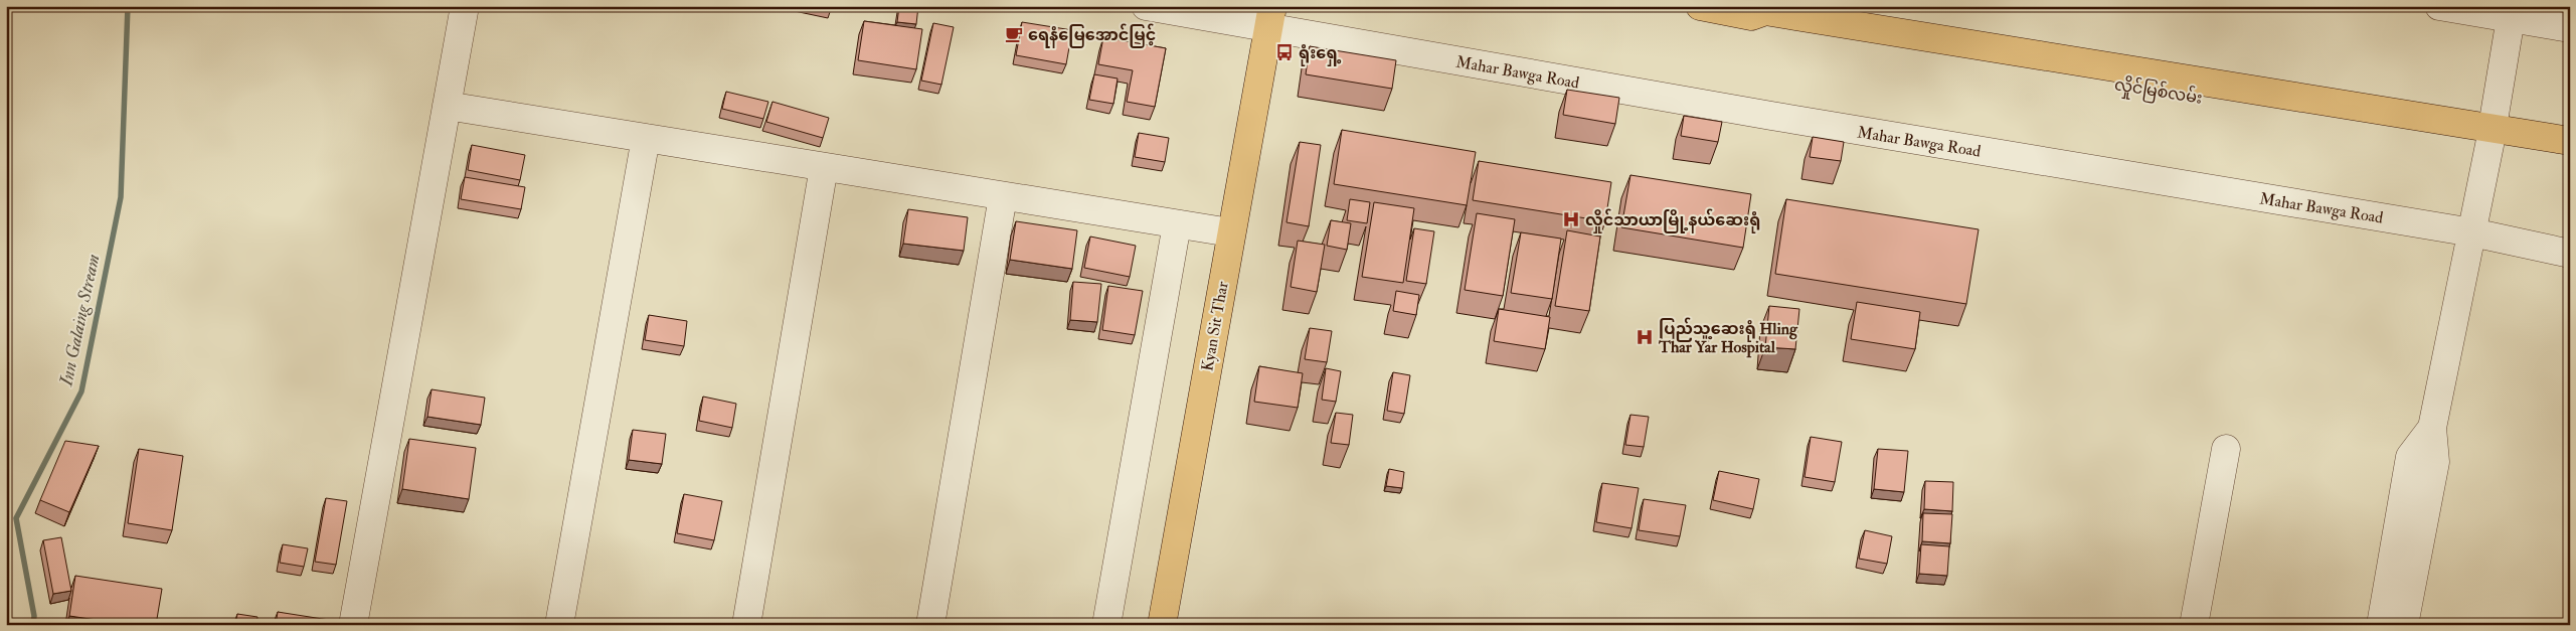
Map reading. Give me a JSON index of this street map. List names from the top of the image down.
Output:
{
  "streets": {
    "main road": ["လှိုင်မြစ်လမ်း", "Kyan Sit Thar"],
    "street": ["Mahar Bawga Road"]
  },
  "crossings": [
    ["Mahar Bawga Road", "Kyan Sit Thar"]
  ],
  "water": ["Inn Galaing Stream"],
  "places": {
    "cafe": ["ရေနံမြေအောင်မြင့်"],
    "bus stop": ["ရုံးရှေ့"],
    "hospital": ["လှိုင်သာယာမြို့နယ်ဆေးရုံ", "ပြည်သူ့ဆေးရုံ Hling Thar Yar Hospital"]
  }
}
